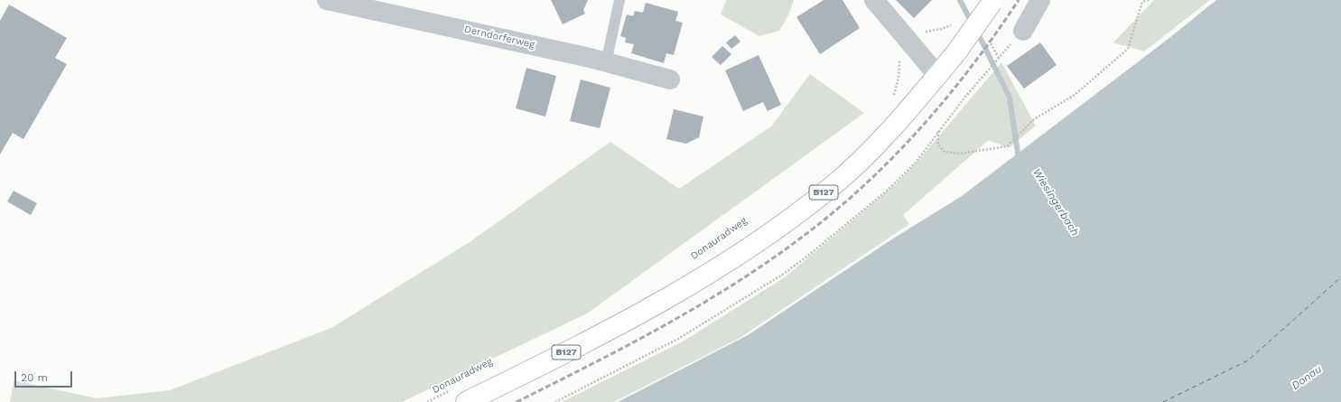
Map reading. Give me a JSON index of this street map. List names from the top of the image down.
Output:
{
  "streets": {
    "main road": ["B127"],
    "street": ["Derndorferweg"],
    "path": ["Donauradweg"]
  },
  "water": ["Wiesingerbach", "Donau"],
  "scale_bar": "20 m"
}
